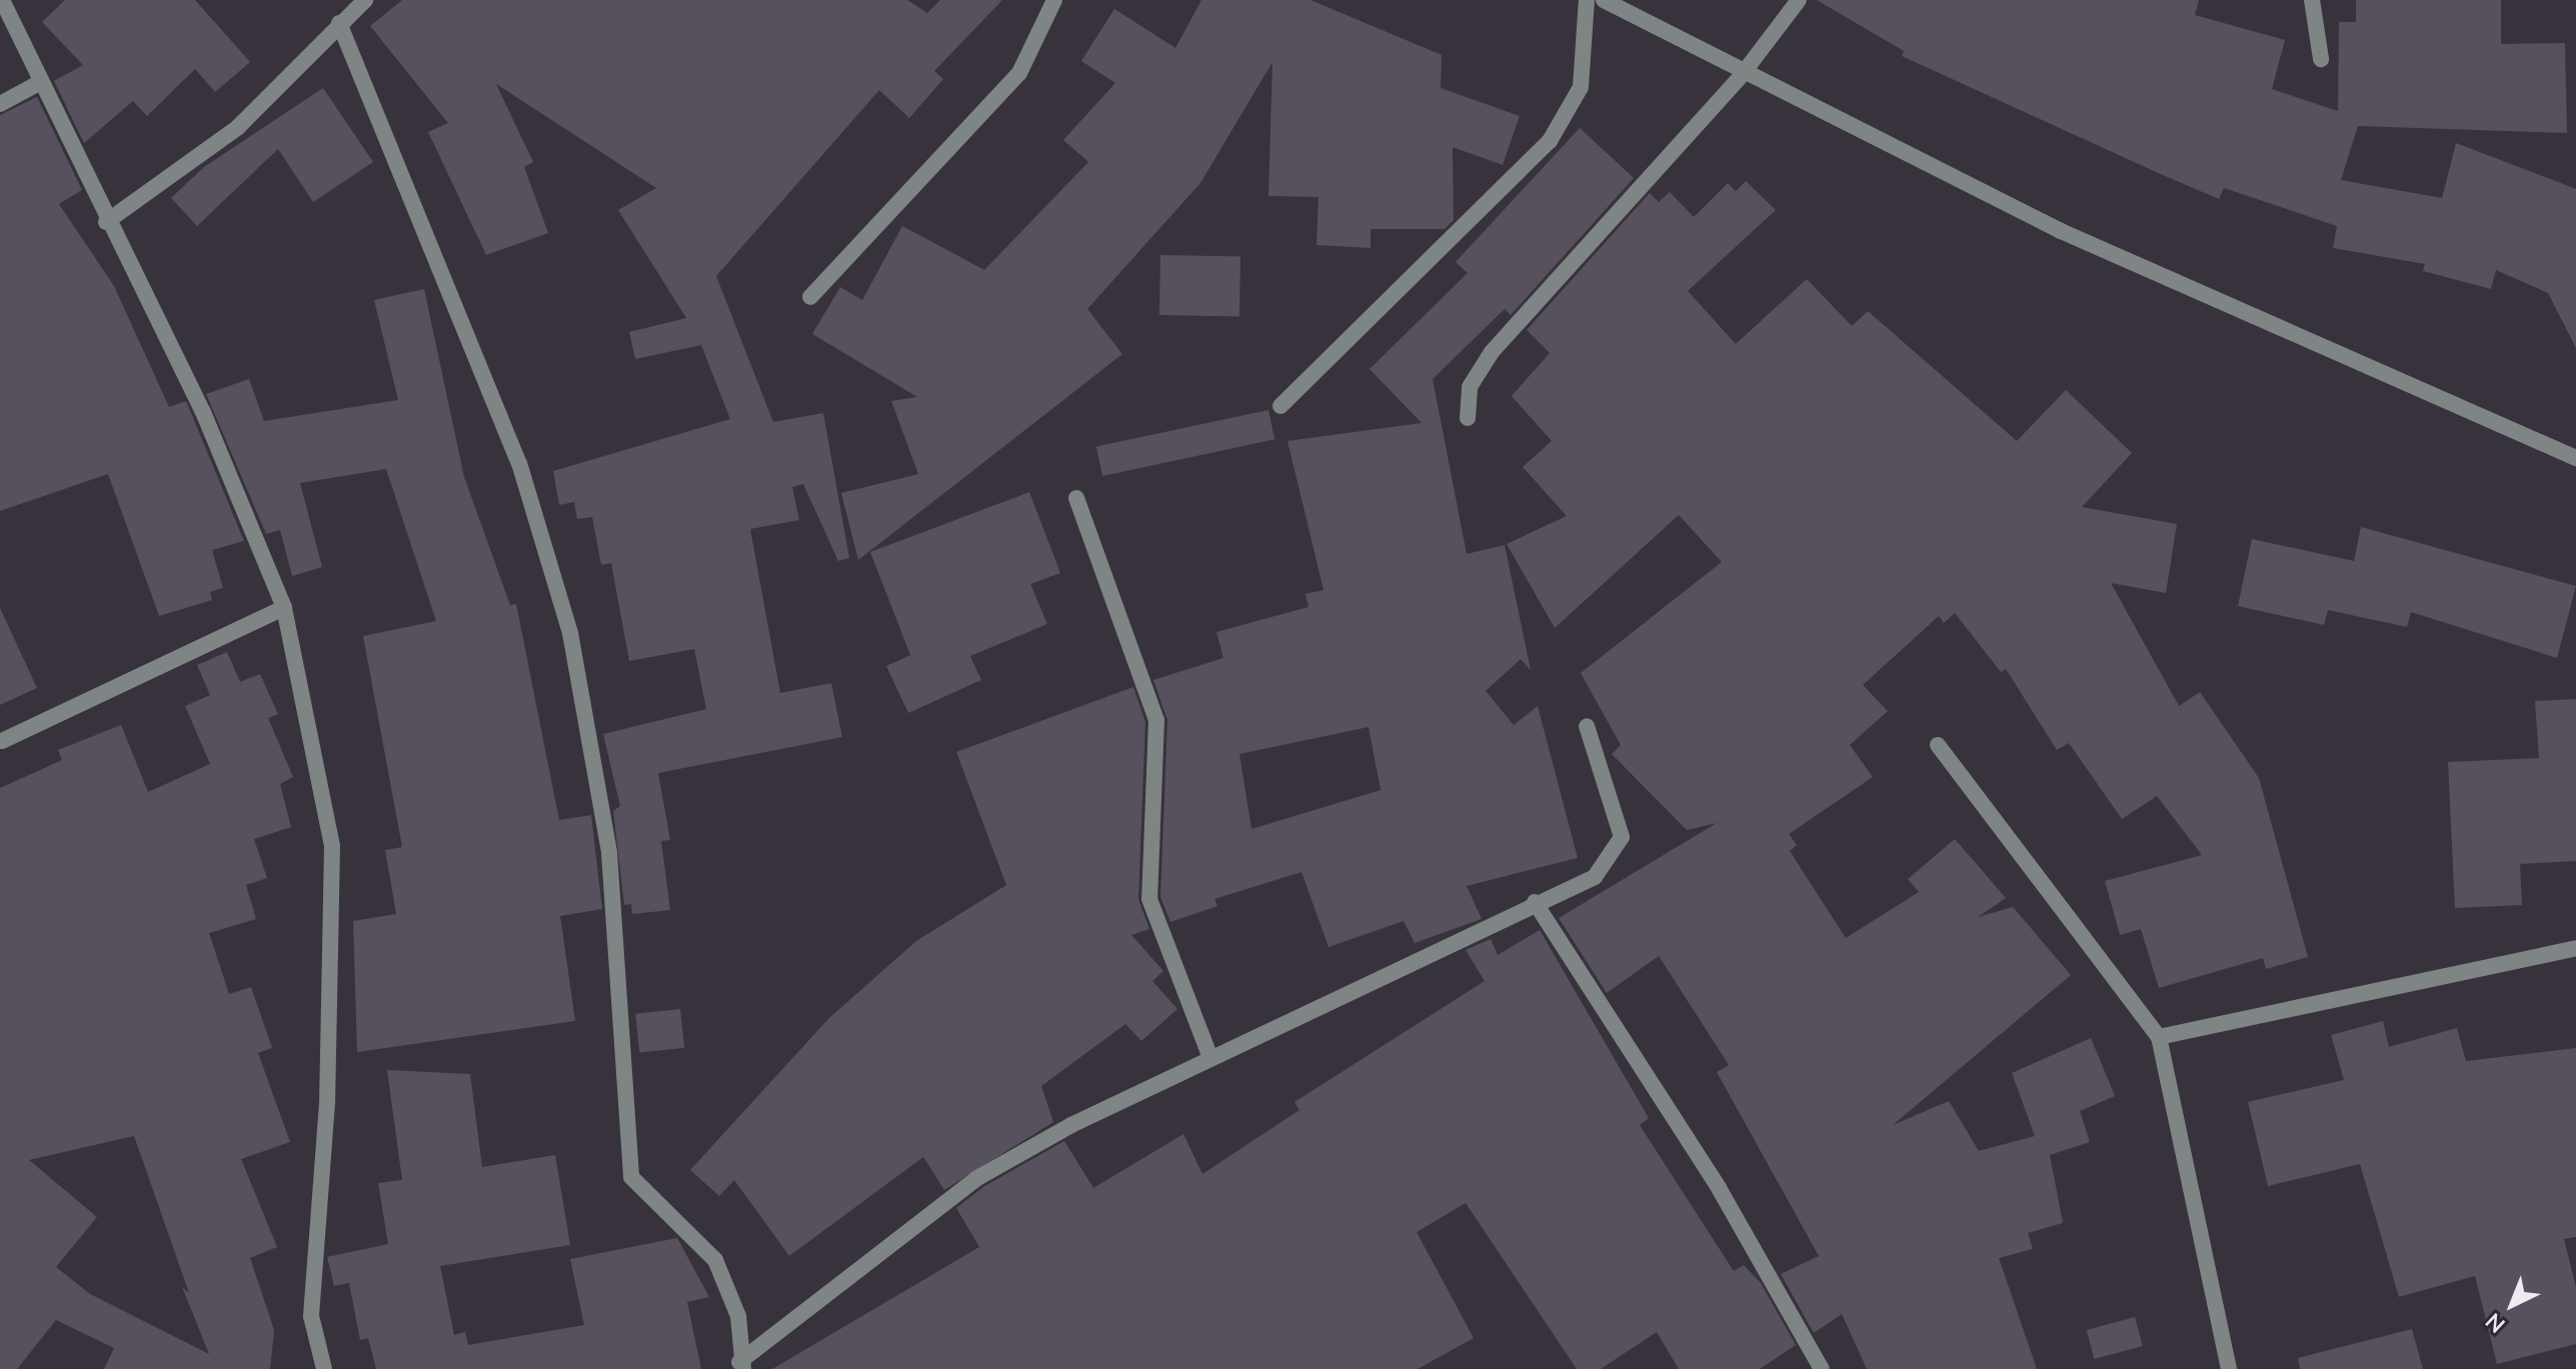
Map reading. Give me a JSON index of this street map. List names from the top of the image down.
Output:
{
  "north": "bottom left"
}
